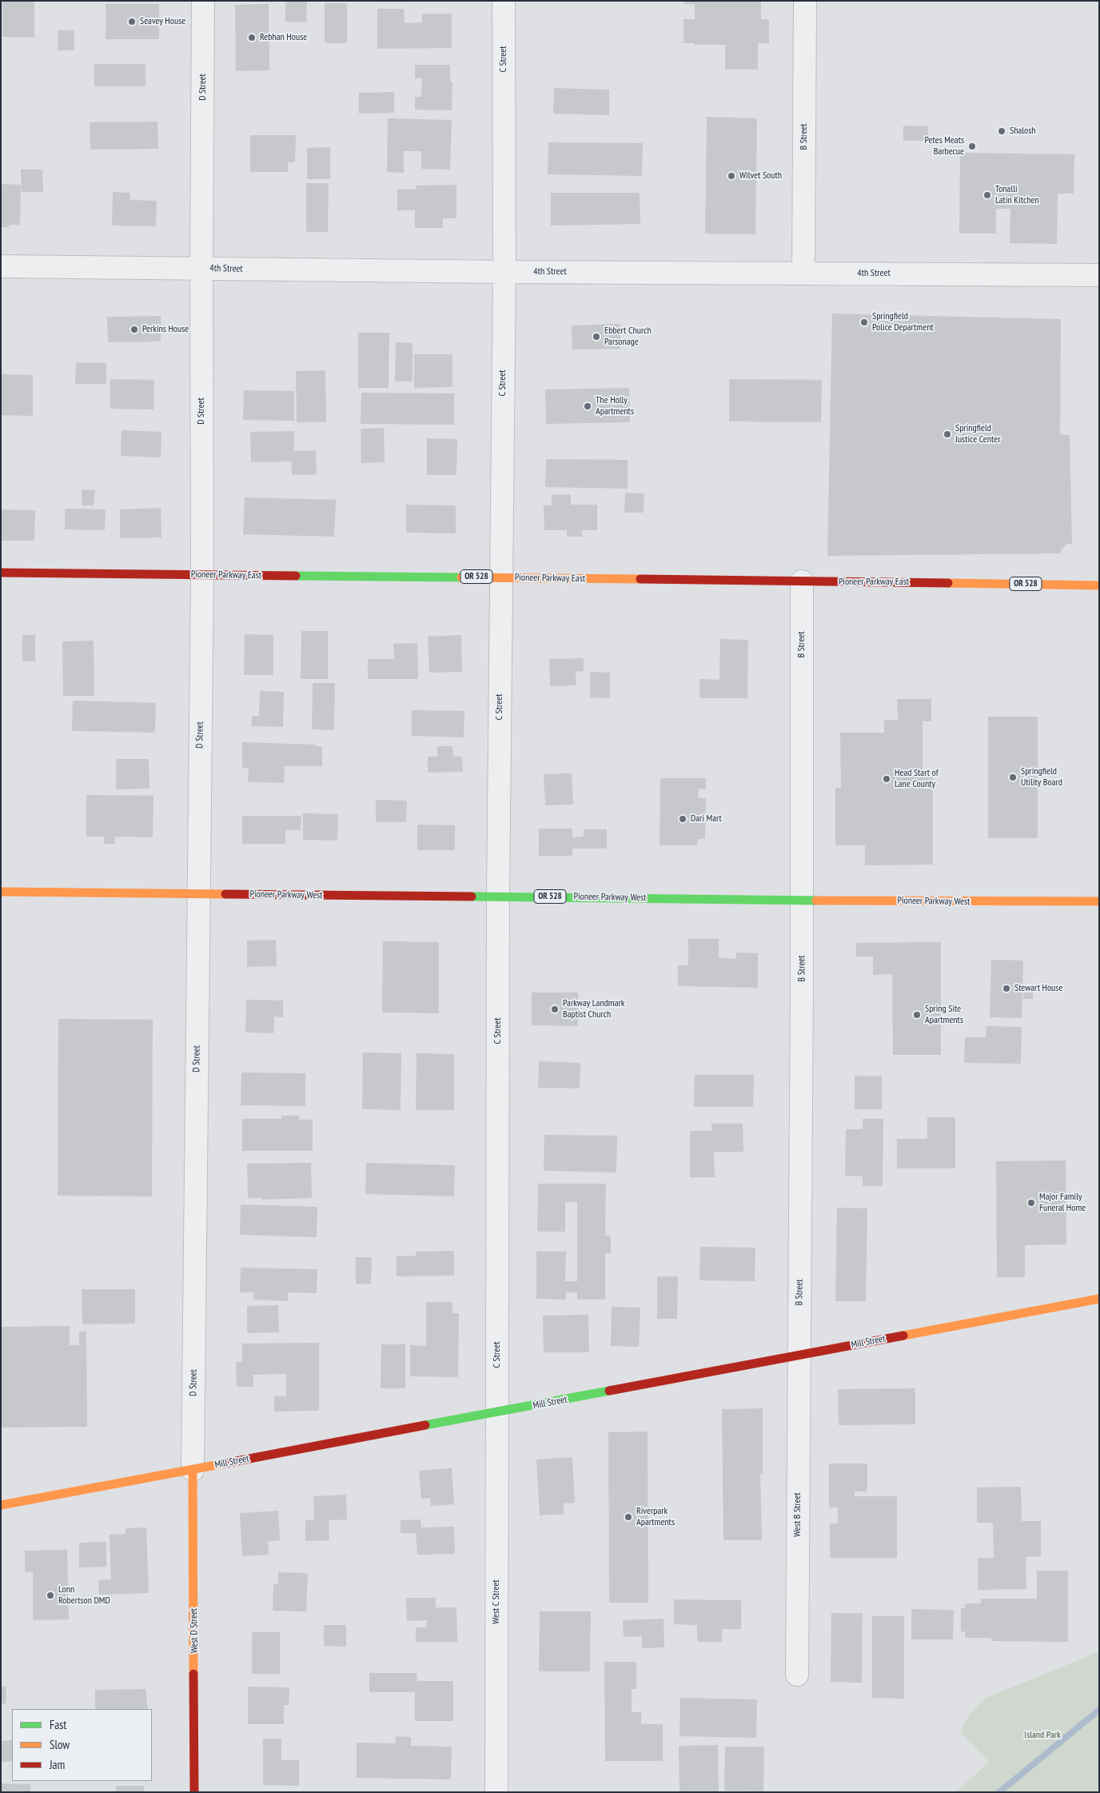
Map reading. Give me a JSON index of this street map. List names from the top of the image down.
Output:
{
  "streets": {
    "main road": [
      "Pioneer Parkway East",
      "OR 528",
      "Pioneer Parkway West",
      "Mill Street",
      "West D Street"
    ],
    "street": [
      "C Street",
      "D Street",
      "B Street",
      "4th Street",
      "West B Street",
      "West C Street"
    ]
  },
  "crossings": [
    ["C Street", "4th Street"],
    ["C Street", "Pioneer Parkway East"],
    ["C Street", "Pioneer Parkway West"],
    ["C Street", "Mill Street"],
    ["C Street", "West C Street"],
    ["D Street", "4th Street"],
    ["D Street", "Pioneer Parkway East"],
    ["D Street", "Pioneer Parkway West"],
    ["D Street", "Mill Street"],
    ["D Street", "West D Street"],
    ["B Street", "4th Street"],
    ["B Street", "Pioneer Parkway East"],
    ["B Street", "Pioneer Parkway West"],
    ["B Street", "Mill Street"],
    ["B Street", "West B Street"],
    ["Mill Street", "West B Street"],
    ["Mill Street", "West C Street"],
    ["Mill Street", "West D Street"]
  ],
  "parks": ["Island Park"],
  "places": [
    "Seavey House",
    "Rebhan House",
    "Shalosh",
    "Petes Meats Barbecue",
    "Wilvet South",
    "Tonalli Latin Kitchen",
    "Springfield Police Department",
    "Perkins House",
    "Ebbert Church Parsonage",
    "The Holly Apartments",
    "Springfield Justice Center",
    "Springfield Utility Board",
    "Head Start of Lane County",
    "Dari Mart",
    "Stewart House",
    "Parkway Landmark Baptist Church",
    "Spring Site Apartments",
    "Major Family Funeral Home",
    "Riverpark Apartments",
    "Lonn Robertson DMD"
  ],
  "legend": ["Fast", "Slow", "Jam"]
}
